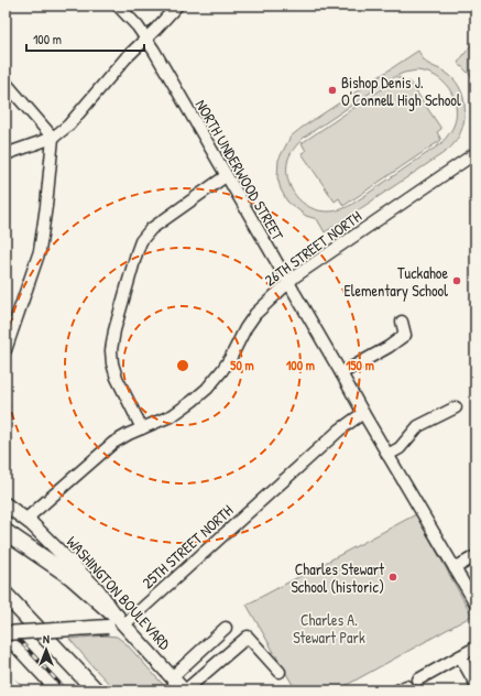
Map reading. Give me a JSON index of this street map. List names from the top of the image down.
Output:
{
  "streets": {
    "main road": ["WASHINGTON BOULEVARD"],
    "street": ["NORTH UNDERWOOD STREET", "26TH STREET NORTH", "25TH STREET NORTH"]
  },
  "crossings": [
    ["NORTH UNDERWOOD STREET", "26TH STREET NORTH"],
    ["NORTH UNDERWOOD STREET", "25TH STREET NORTH"],
    ["26TH STREET NORTH", "WASHINGTON BOULEVARD"],
    ["25TH STREET NORTH", "WASHINGTON BOULEVARD"]
  ],
  "parks": ["Charles A. Stewart Park"],
  "places": ["Bishop Denis J. O'Connell High School", "Tuckahoe Elementary School", "Charles Stewart School (historic)"],
  "scale_bar": "100 m",
  "north": "top",
  "rings": ["50 m", "100 m", "150 m"]
}
